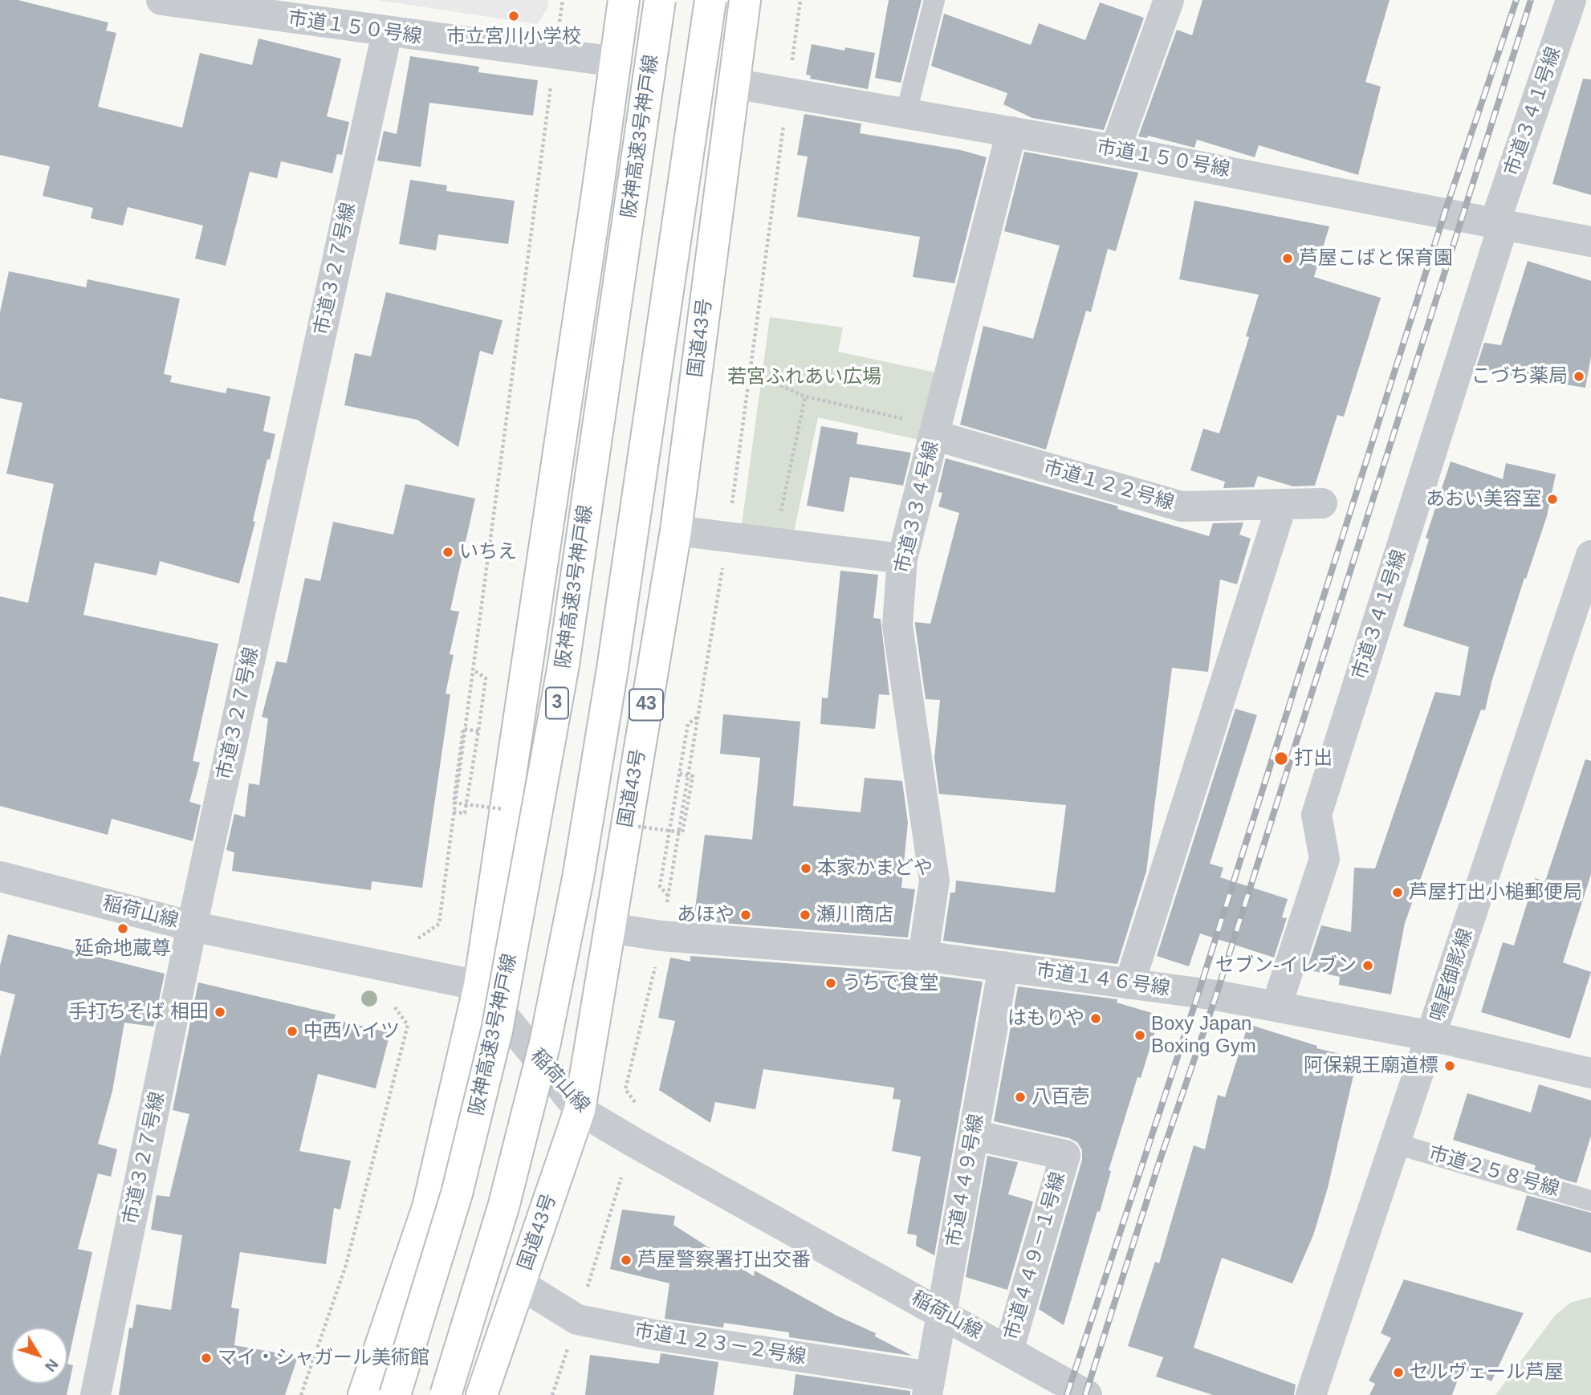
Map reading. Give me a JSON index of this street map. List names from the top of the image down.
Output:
{
  "streets": {
    "highway": [
      "阪神高速3号神戸線",
      "国道43号",
      "3",
      "43"
    ],
    "street": [
      "市道１５０号線",
      "市道３４１号線",
      "市道３２７号線",
      "市道１２２号線",
      "市道３３４号線",
      "稲荷山線",
      "鳴尾御影線",
      "市道１４６号線",
      "市道４４９号線",
      "市道４４９－１号線",
      "市道１２３－２号線"
    ],
    "lane": ["市道２５８号線"]
  },
  "crossings": [
    ["市道１５０号線", "市道３４１号線"],
    ["市道１５０号線", "市道３２７号線"],
    ["市道１５０号線", "国道43号"],
    ["市道１５０号線", "市道３３４号線"],
    ["市道３４１号線", "市道１４６号線"],
    ["市道３２７号線", "稲荷山線"],
    ["国道43号", "稲荷山線"],
    ["国道43号", "市道１４６号線"],
    ["国道43号", "市道１２３－２号線"],
    ["市道１２２号線", "市道３３４号線"],
    ["市道３３４号線", "市道１４６号線"],
    ["稲荷山線", "市道４４９号線"],
    ["稲荷山線", "市道４４９－１号線"],
    ["鳴尾御影線", "市道１４６号線"],
    ["鳴尾御影線", "市道２５８号線"],
    ["市道１４６号線", "市道４４９号線"],
    ["市道４４９号線", "市道４４９－１号線"],
    ["市道４４９号線", "市道１２３－２号線"]
  ],
  "parks": ["若宮ふれあい広場"],
  "places": [
    "市立宮川小学校",
    "芦屋こばと保育園",
    "こづち薬局",
    "あおい美容室",
    "いちえ",
    "打出",
    "本家かまどや",
    "芦屋打出小槌郵便局",
    "あほや",
    "瀬川商店",
    "延命地蔵尊",
    "セブン-イレブン",
    "うちで食堂",
    "手打ちそば 相田",
    "はもりや",
    "中西ハイツ",
    "Boxy Japan Boxing Gym",
    "阿保親王廟道標",
    "八百壱",
    "芦屋警察署打出交番",
    "マイ・シャガール美術館",
    "セルヴェール芦屋"
  ],
  "north": "bottom right"
}
